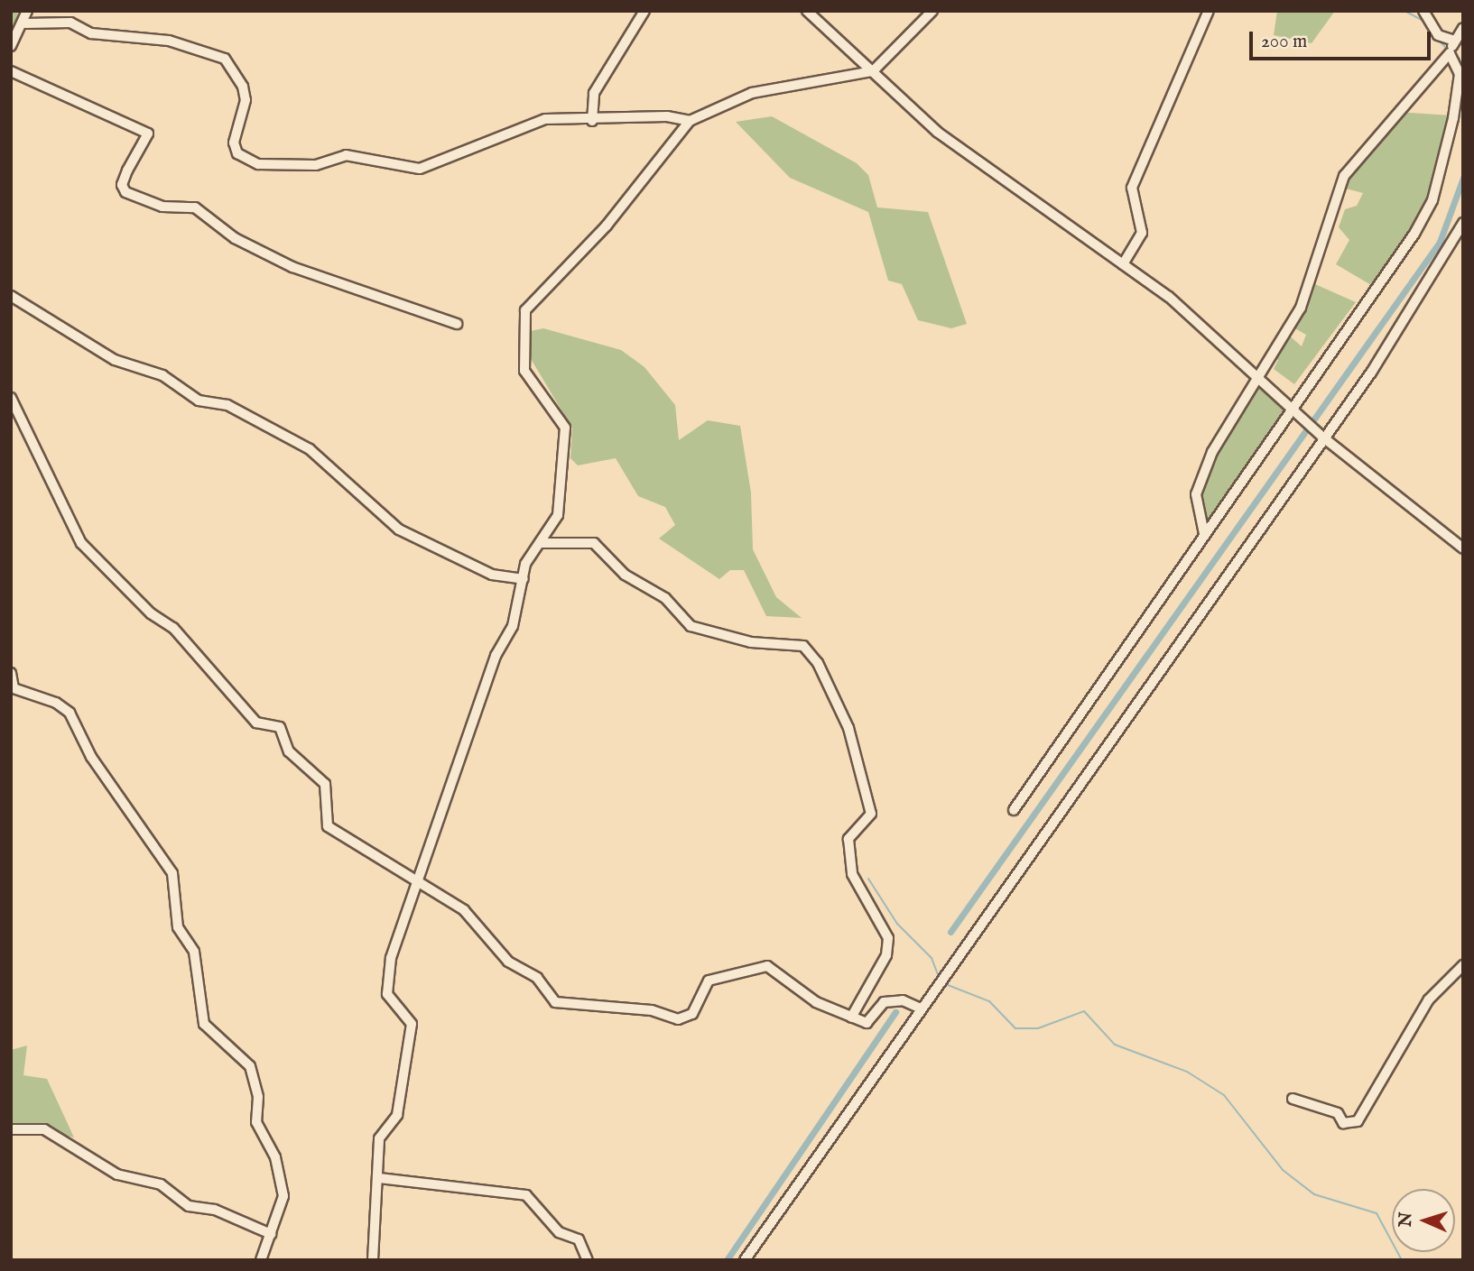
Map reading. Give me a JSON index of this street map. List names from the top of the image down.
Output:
{
  "scale_bar": "200 m",
  "north": "left"
}
